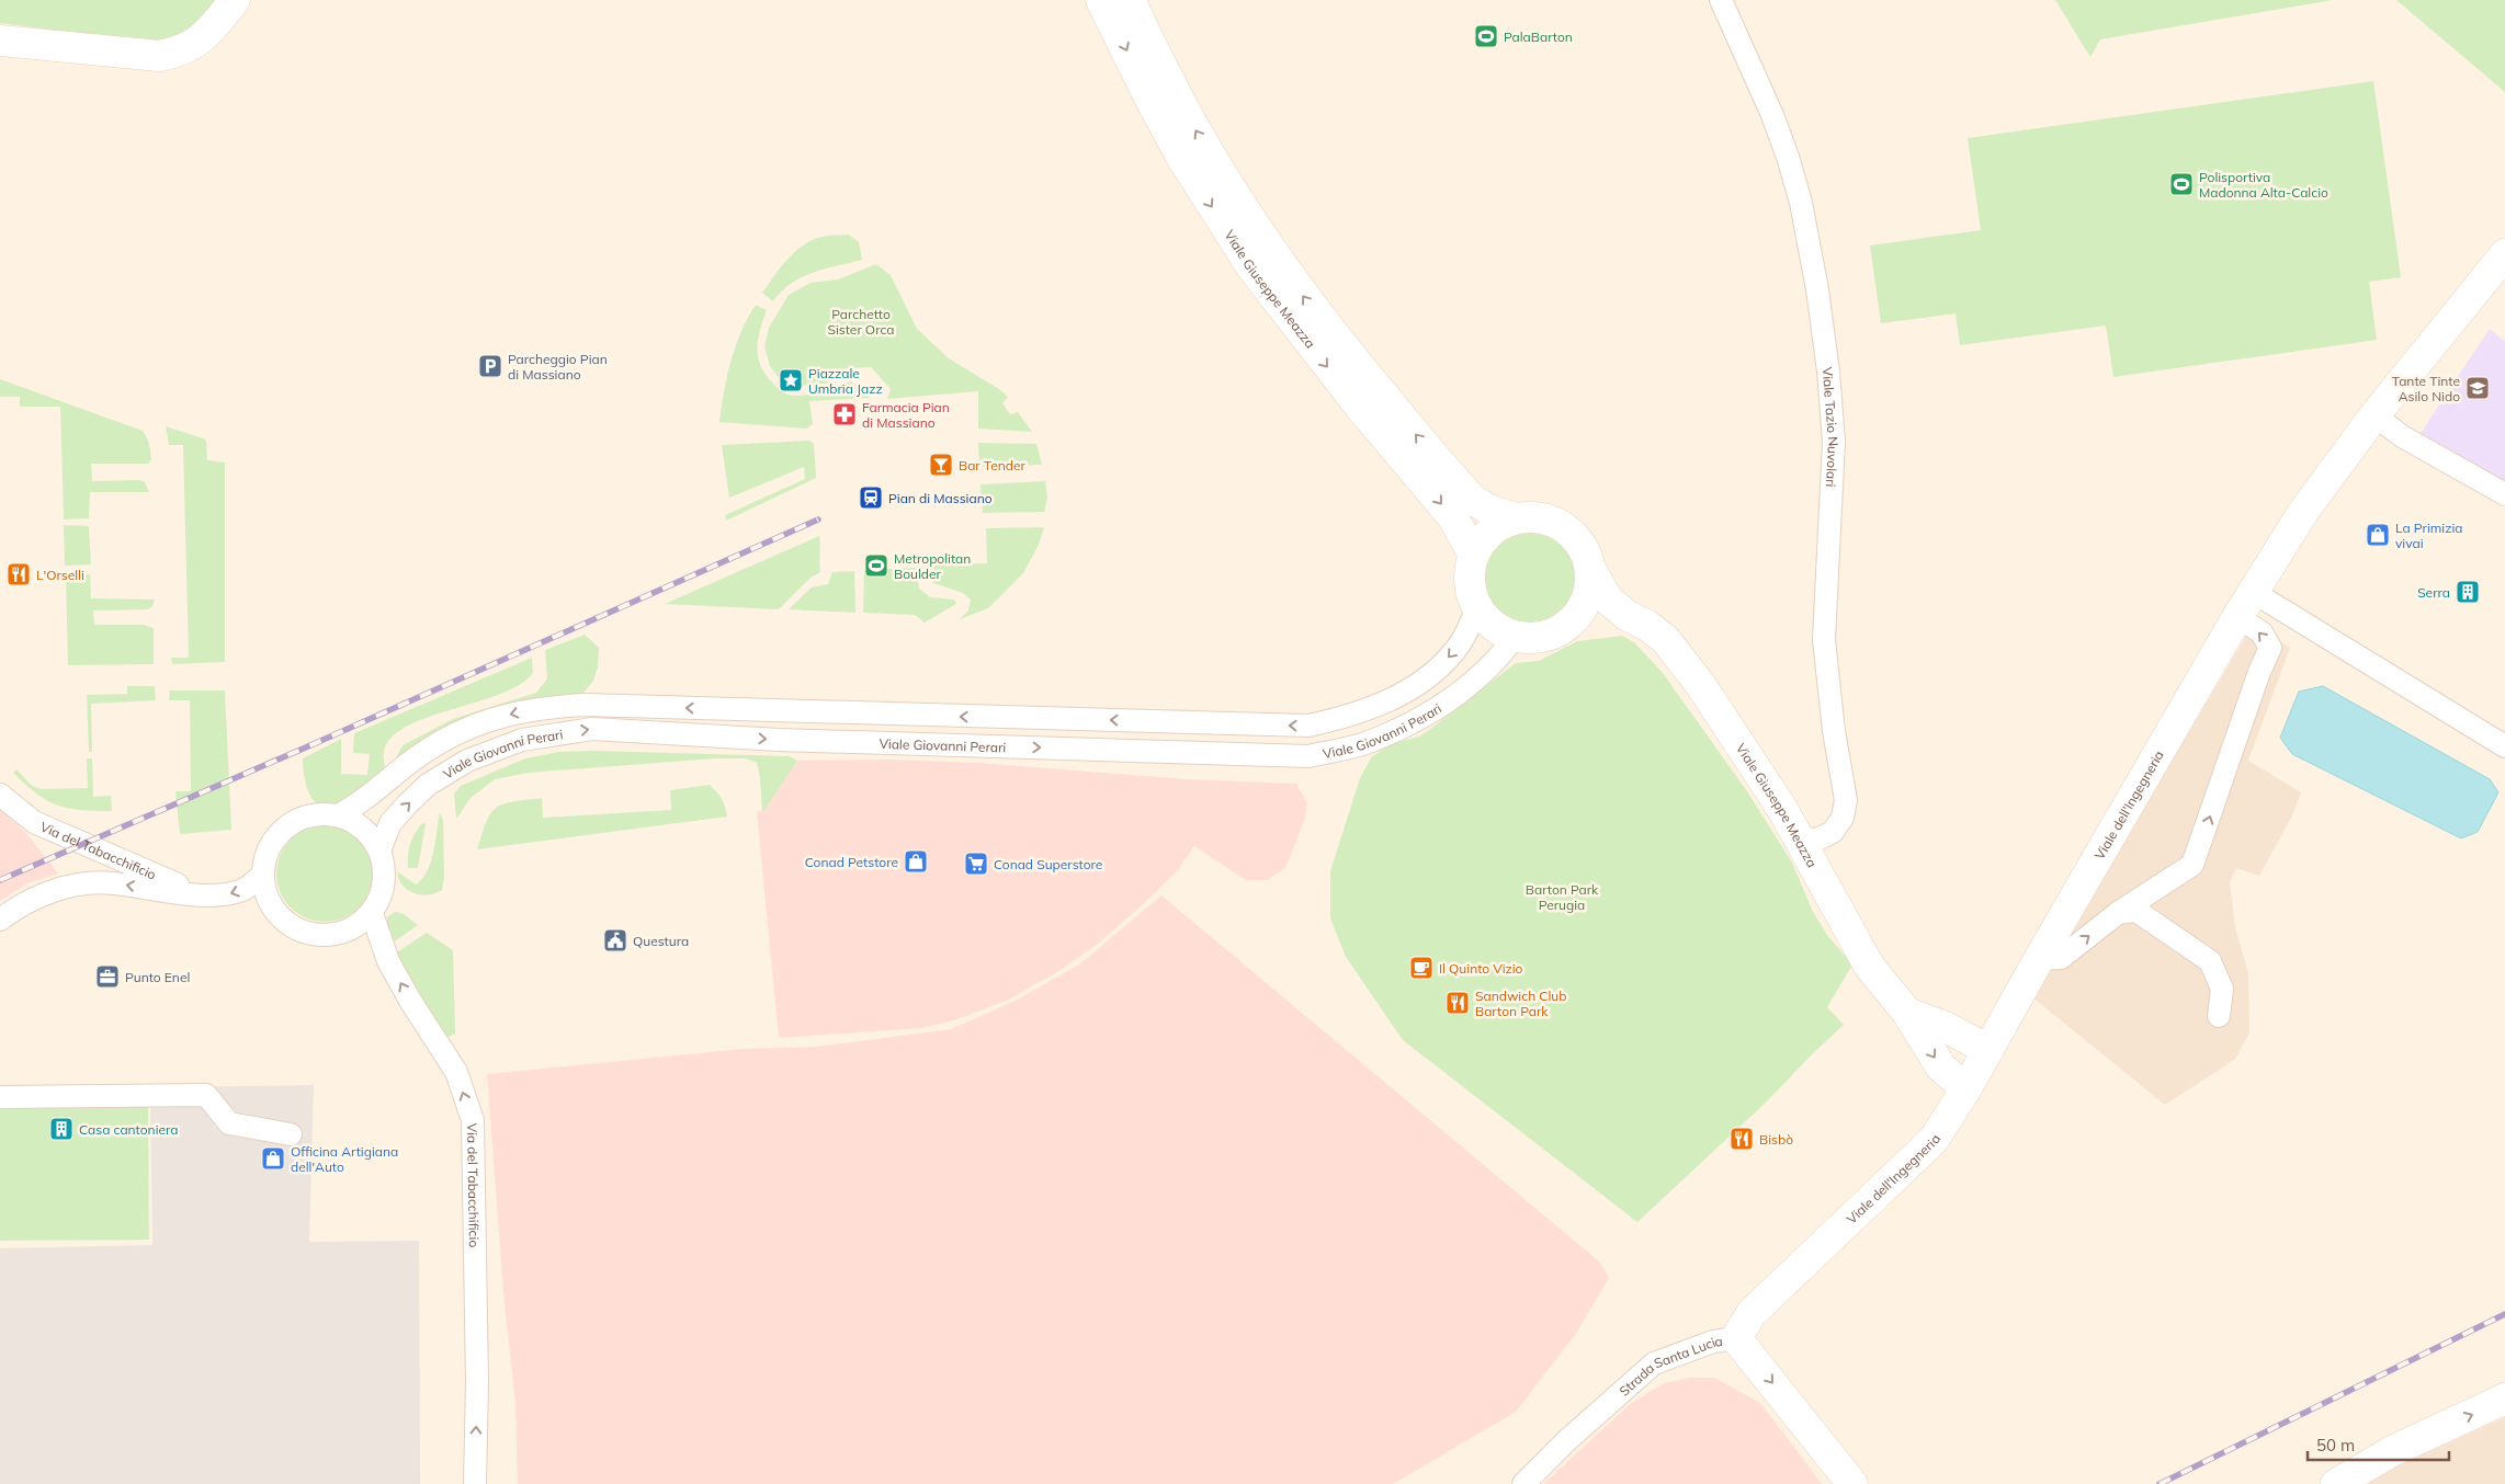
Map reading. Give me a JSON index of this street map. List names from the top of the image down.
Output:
{
  "streets": {
    "street": [
      "Viale Giuseppe Meazza",
      "Viale Tazio Nuvolari",
      "Viale Giovanni Perari",
      "Viale dell'Ingegneria",
      "Via del Tabacchificio",
      "Strada Santa Lucia"
    ]
  },
  "crossings": [
    ["Viale Giuseppe Meazza", "Viale Tazio Nuvolari"],
    ["Viale Giuseppe Meazza", "Viale Giovanni Perari"],
    ["Viale Giuseppe Meazza", "Viale dell'Ingegneria"],
    ["Viale Giovanni Perari", "Via del Tabacchificio"],
    ["Viale dell'Ingegneria", "Strada Santa Lucia"]
  ],
  "one_way": ["Strada Santa Lucia"],
  "parks": ["Parchetto Sister Orca", "Barton Park Perugia"],
  "places": {
    "sports": ["PalaBarton", "Polisportiva Madonna Alta-Calcio", "Metropolitan Boulder"],
    "parking": ["Parcheggio Pian di Massiano"],
    "place": ["Piazzale Umbria Jazz"],
    "school or university": ["Tante Tinte Asilo Nido"],
    "pharmacy": ["Farmacia Pian di Massiano"],
    "bar": ["Bar Tender"],
    "station": ["Pian di Massiano"],
    "shop": ["La Primizia vivai", "Conad Petstore", "Officina Artigiana dell'Auto"],
    "restaurant": ["L'Orselli", "Sandwich Club Barton Park", "Bisbò"],
    "building": ["Serra", "Casa cantoniera"],
    "supermarket": ["Conad Superstore"],
    "public building": ["Questura"],
    "cafe": ["Il Quinto Vizio"],
    "office": ["Punto Enel"]
  },
  "scale_bar": "50 m"
}
